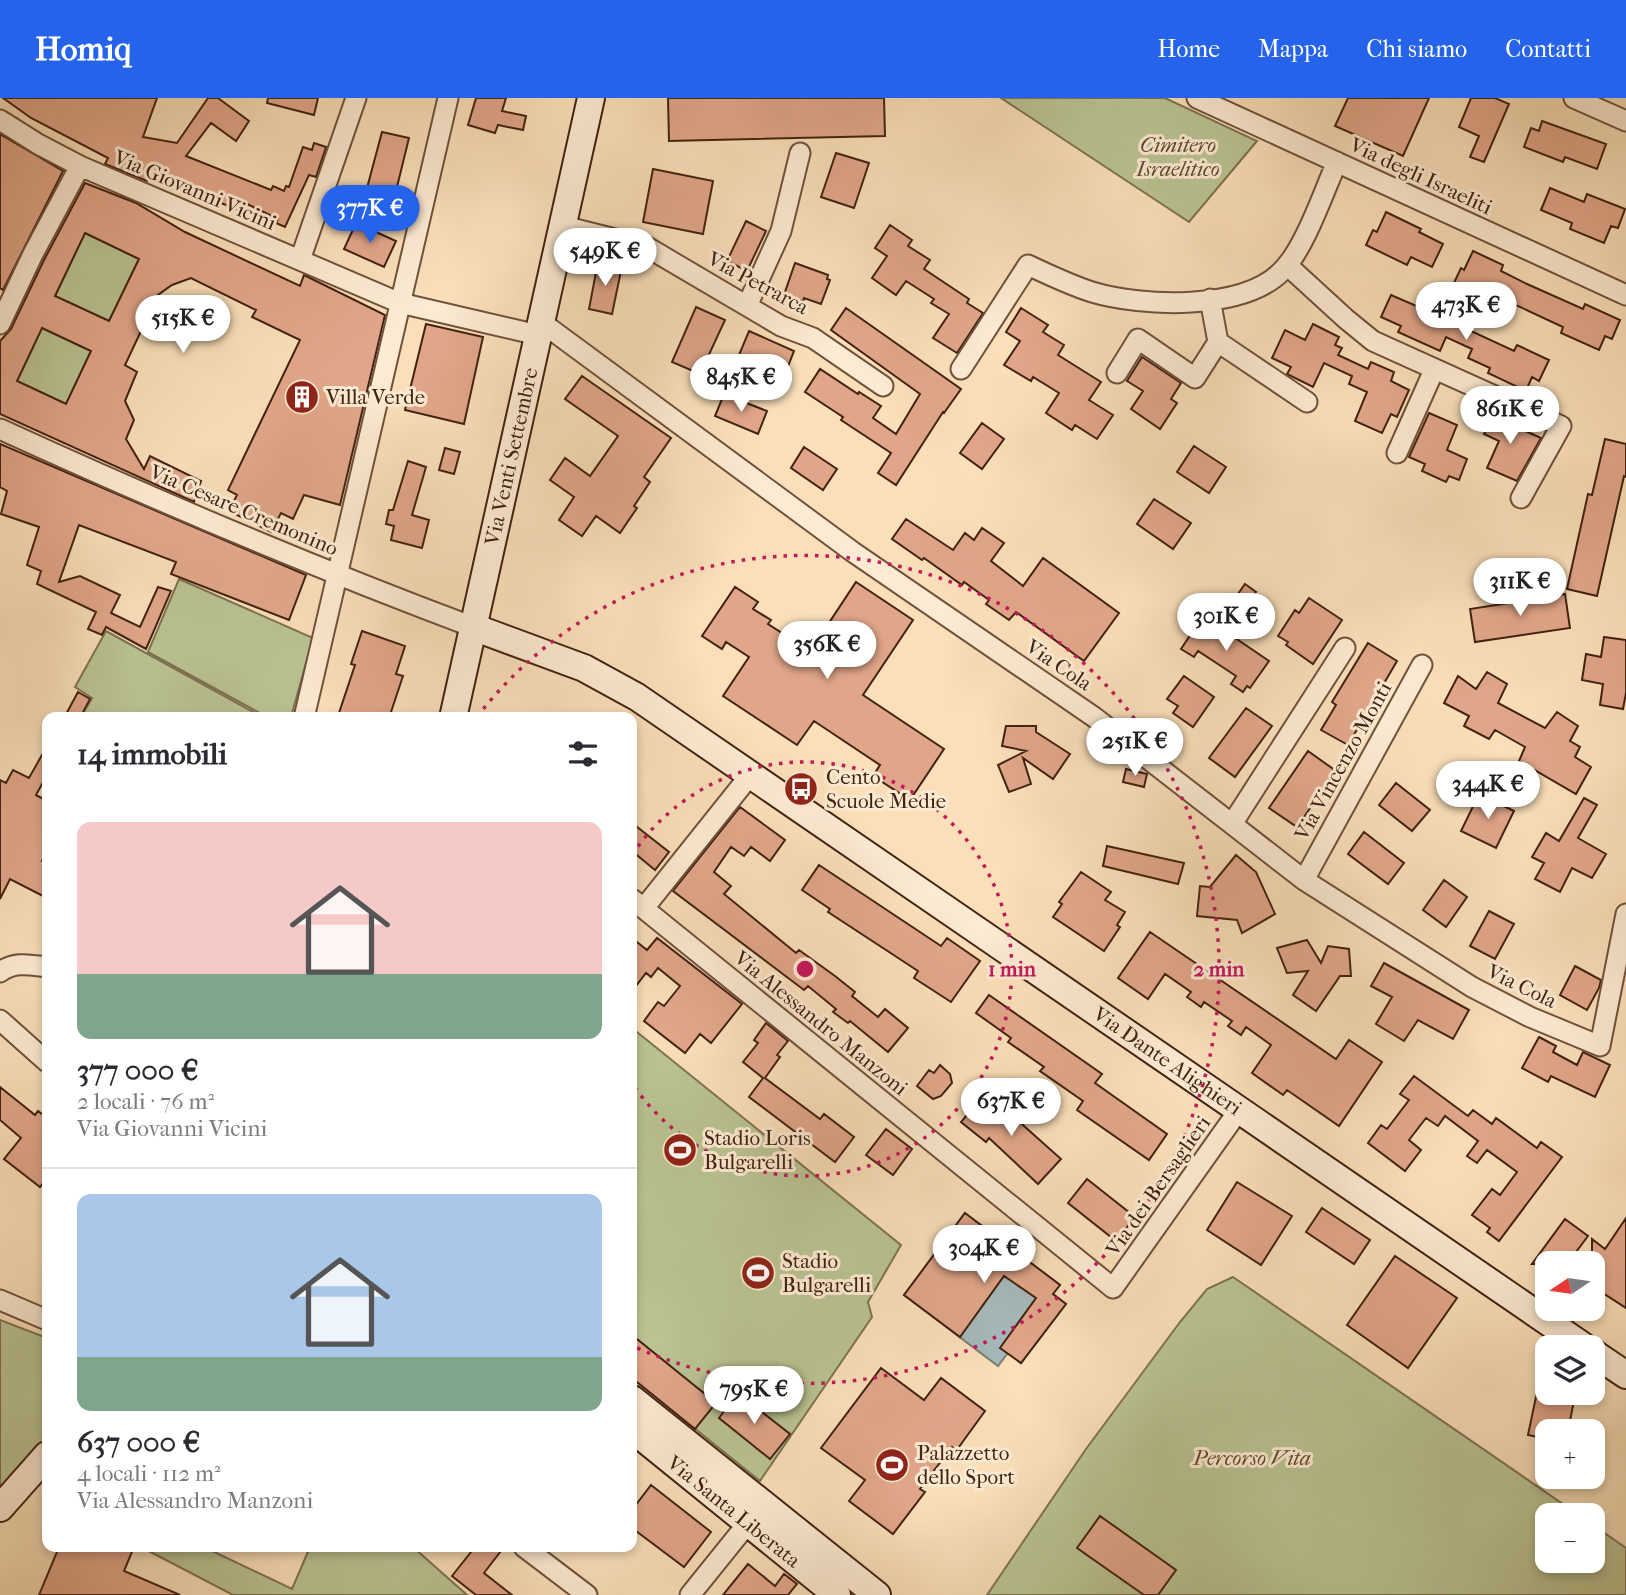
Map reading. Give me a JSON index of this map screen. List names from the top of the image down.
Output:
{
  "streets": {
    "street": [
      "Via degli Israeliti",
      "Via Giovanni Vicini",
      "Via Petrarca",
      "Via Venti Settembre",
      "Via Cesare Cremonino",
      "Via Cola",
      "Via Vincenzo Monti",
      "Via Alessandro Manzoni",
      "Via Dante Alighieri",
      "Via dei Bersaglieri",
      "Via Santa Liberata"
    ]
  },
  "crossings": [
    ["Via Giovanni Vicini", "Via Venti Settembre"],
    ["Via Giovanni Vicini", "Via Cola"],
    ["Via Petrarca", "Via Venti Settembre"],
    ["Via Venti Settembre", "Via Cesare Cremonino"],
    ["Via Venti Settembre", "Via Cola"],
    ["Via Venti Settembre", "Via Dante Alighieri"],
    ["Via Cesare Cremonino", "Via Dante Alighieri"],
    ["Via Cola", "Via Vincenzo Monti"],
    ["Via Alessandro Manzoni", "Via dei Bersaglieri"],
    ["Via Dante Alighieri", "Via dei Bersaglieri"]
  ],
  "parks": ["Cimitero Israelitico", "Percorso Vita"],
  "places": {
    "building": ["Villa Verde"],
    "bus stop": ["Cento Scuole Medie"],
    "sports": ["Stadio Loris Bulgarelli", "Stadio Bulgarelli", "Palazzetto dello Sport"]
  },
  "north": "left",
  "page": {
    "header": "Homiq",
    "nav": [
      "Home",
      "Mappa",
      "Chi siamo",
      "Contatti"
    ],
    "price": [
      "377K €",
      "549K €",
      "473K €",
      "515K €",
      "845K €",
      "861K €",
      "311K €",
      "301K €",
      "356K €",
      "251K €",
      "344K €",
      "637K €",
      "304K €",
      "795K €"
    ],
    "heading": "14 immobili",
    "list": [
      {
        "name": "377 000 €",
        "note": "2 locali · 76 m² · Via Giovanni Vicini"
      },
      {
        "name": "637 000 €",
        "note": "4 locali · 112 m² · Via Alessandro Manzoni"
      }
    ],
    "map_buttons": ["+", "−"]
  },
  "rings": ["1 min", "2 min"]
}
